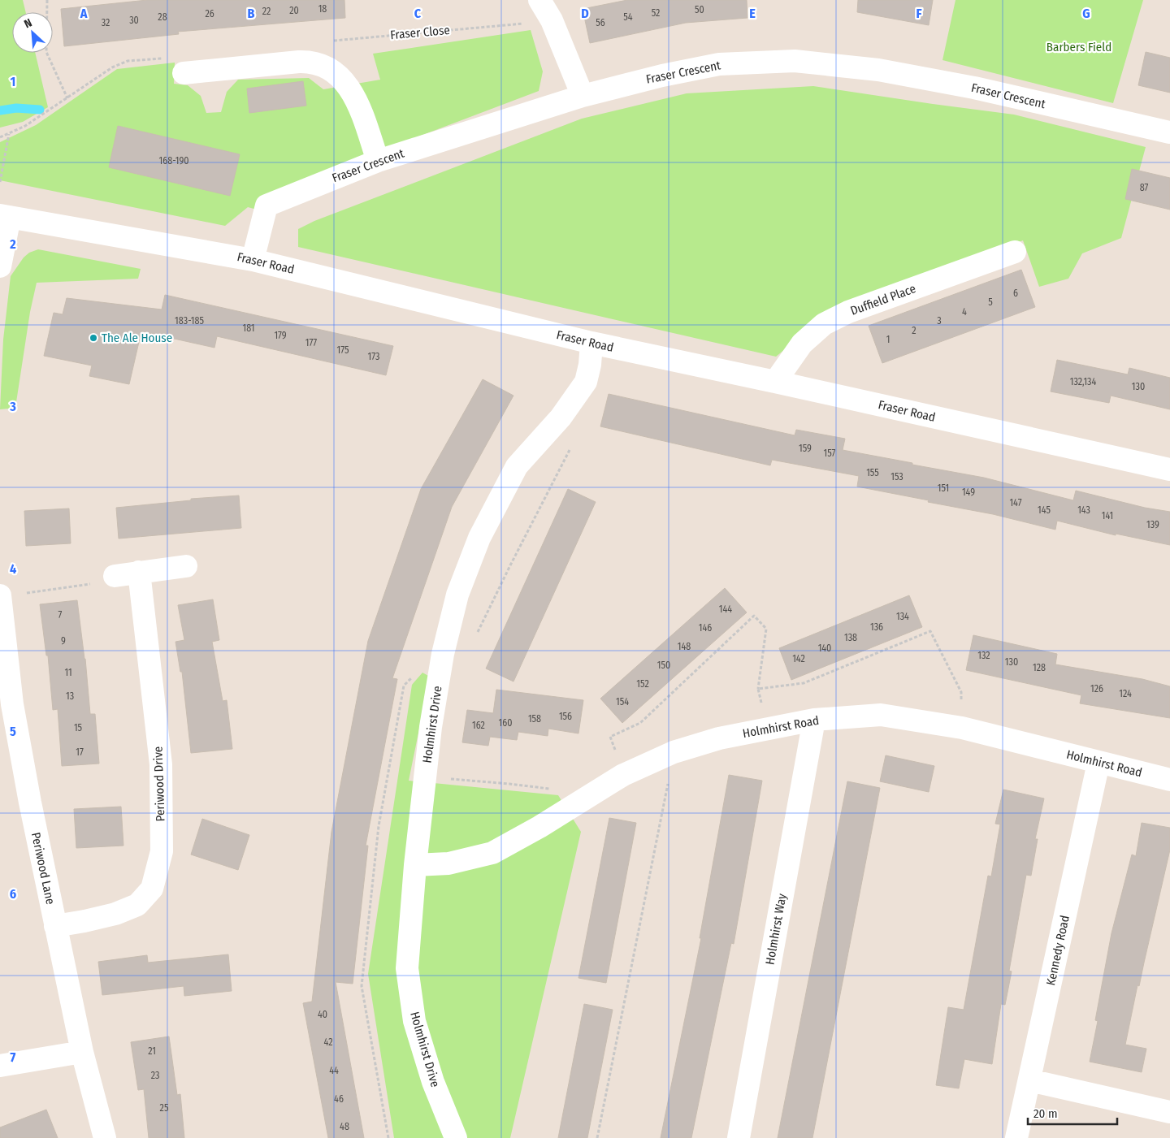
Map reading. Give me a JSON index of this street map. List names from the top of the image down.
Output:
{
  "streets": {
    "street": [
      "Fraser Crescent",
      "Fraser Road",
      "Duffield Place",
      "Holmhirst Drive",
      "Holmhirst Road",
      "Periwood Drive",
      "Periwood Lane",
      "Holmhirst Way",
      "Kennedy Road"
    ],
    "path": ["Fraser Close"]
  },
  "crossings": [
    ["Fraser Crescent", "Fraser Road"],
    ["Fraser Road", "Duffield Place"],
    ["Fraser Road", "Holmhirst Drive"],
    ["Holmhirst Drive", "Holmhirst Road"],
    ["Holmhirst Road", "Holmhirst Way"],
    ["Holmhirst Road", "Kennedy Road"],
    ["Periwood Drive", "Periwood Lane"]
  ],
  "parks": ["Barbers Field"],
  "places": ["The Ale House"],
  "house_numbers": [
    "18",
    "50",
    "20",
    "22",
    "52",
    "26",
    "28",
    "54",
    "30",
    "32",
    "56",
    "168-190",
    "87",
    "6",
    "5",
    "4",
    "183-185",
    "3",
    "181",
    "2",
    "179",
    "1",
    "177",
    "175",
    "173",
    "132,134",
    "130",
    "159",
    "157",
    "155",
    "153",
    "151",
    "149",
    "147",
    "145",
    "143",
    "141",
    "139",
    "144",
    "7",
    "134",
    "136",
    "146",
    "138",
    "9",
    "148",
    "140",
    "132",
    "142",
    "130",
    "150",
    "128",
    "11",
    "152",
    "126",
    "124",
    "13",
    "154",
    "156",
    "158",
    "160",
    "162",
    "15",
    "17",
    "40",
    "42",
    "21",
    "44",
    "23",
    "46",
    "25",
    "48"
  ],
  "scale_bar": "20 m",
  "north": "top left",
  "grid": {
    "columns": [
      "A",
      "B",
      "C",
      "D",
      "E",
      "F",
      "G"
    ],
    "rows": [
      "1",
      "2",
      "3",
      "4",
      "5",
      "6",
      "7"
    ]
  }
}
